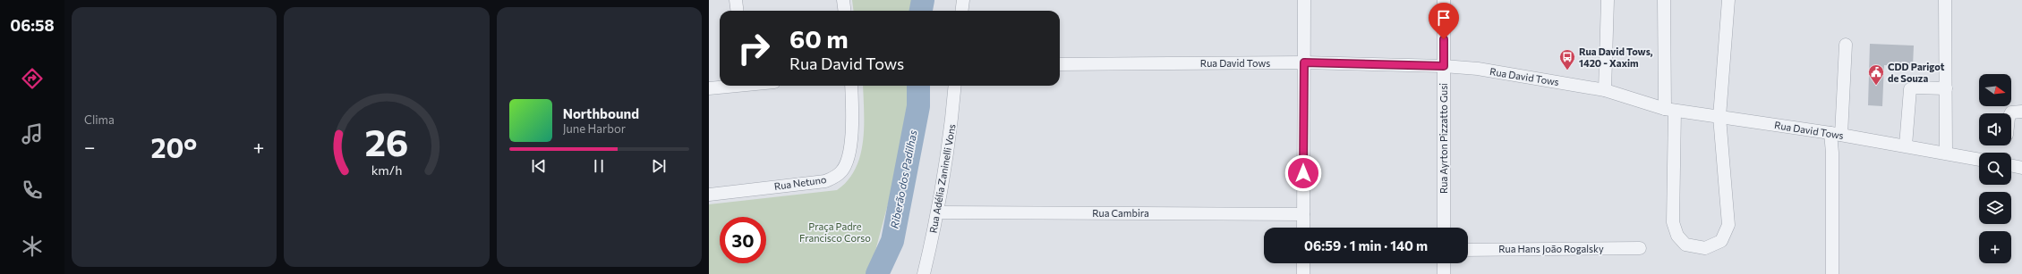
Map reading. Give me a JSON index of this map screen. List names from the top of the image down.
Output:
{
  "streets": {
    "street": [
      "Rua David Tows",
      "Rua Ayrton Pizzatto Gusi",
      "Rua Adélia Zaninelli Vons",
      "Rua Netuno",
      "Rua Cambira",
      "Rua Hans João Rogalsky"
    ]
  },
  "crossings": [
    ["Rua David Tows", "Rua Ayrton Pizzatto Gusi"],
    ["Rua Adélia Zaninelli Vons", "Rua Cambira"]
  ],
  "water": ["Riberão dos Padilhas"],
  "parks": ["Praça Padre Francisco Corso"],
  "places": {
    "bus stop": ["Rua David Tows, 1420 - Xaxim"],
    "public building": ["CDD Parigot de Souza"]
  },
  "north": "right",
  "page": {
    "tabs": "06:58",
    "tile": "Clima",
    "turn": ["60 m", "Rua David Tows"],
    "map_buttons": "+",
    "song": ["Northbound", "June Harbor"],
    "heat": ["−", "20°", "+"],
    "limit": "30",
    "trip": "06:59 · 1 min · 140 m",
    "gauge": ["26", "km/h"]
  }
}
